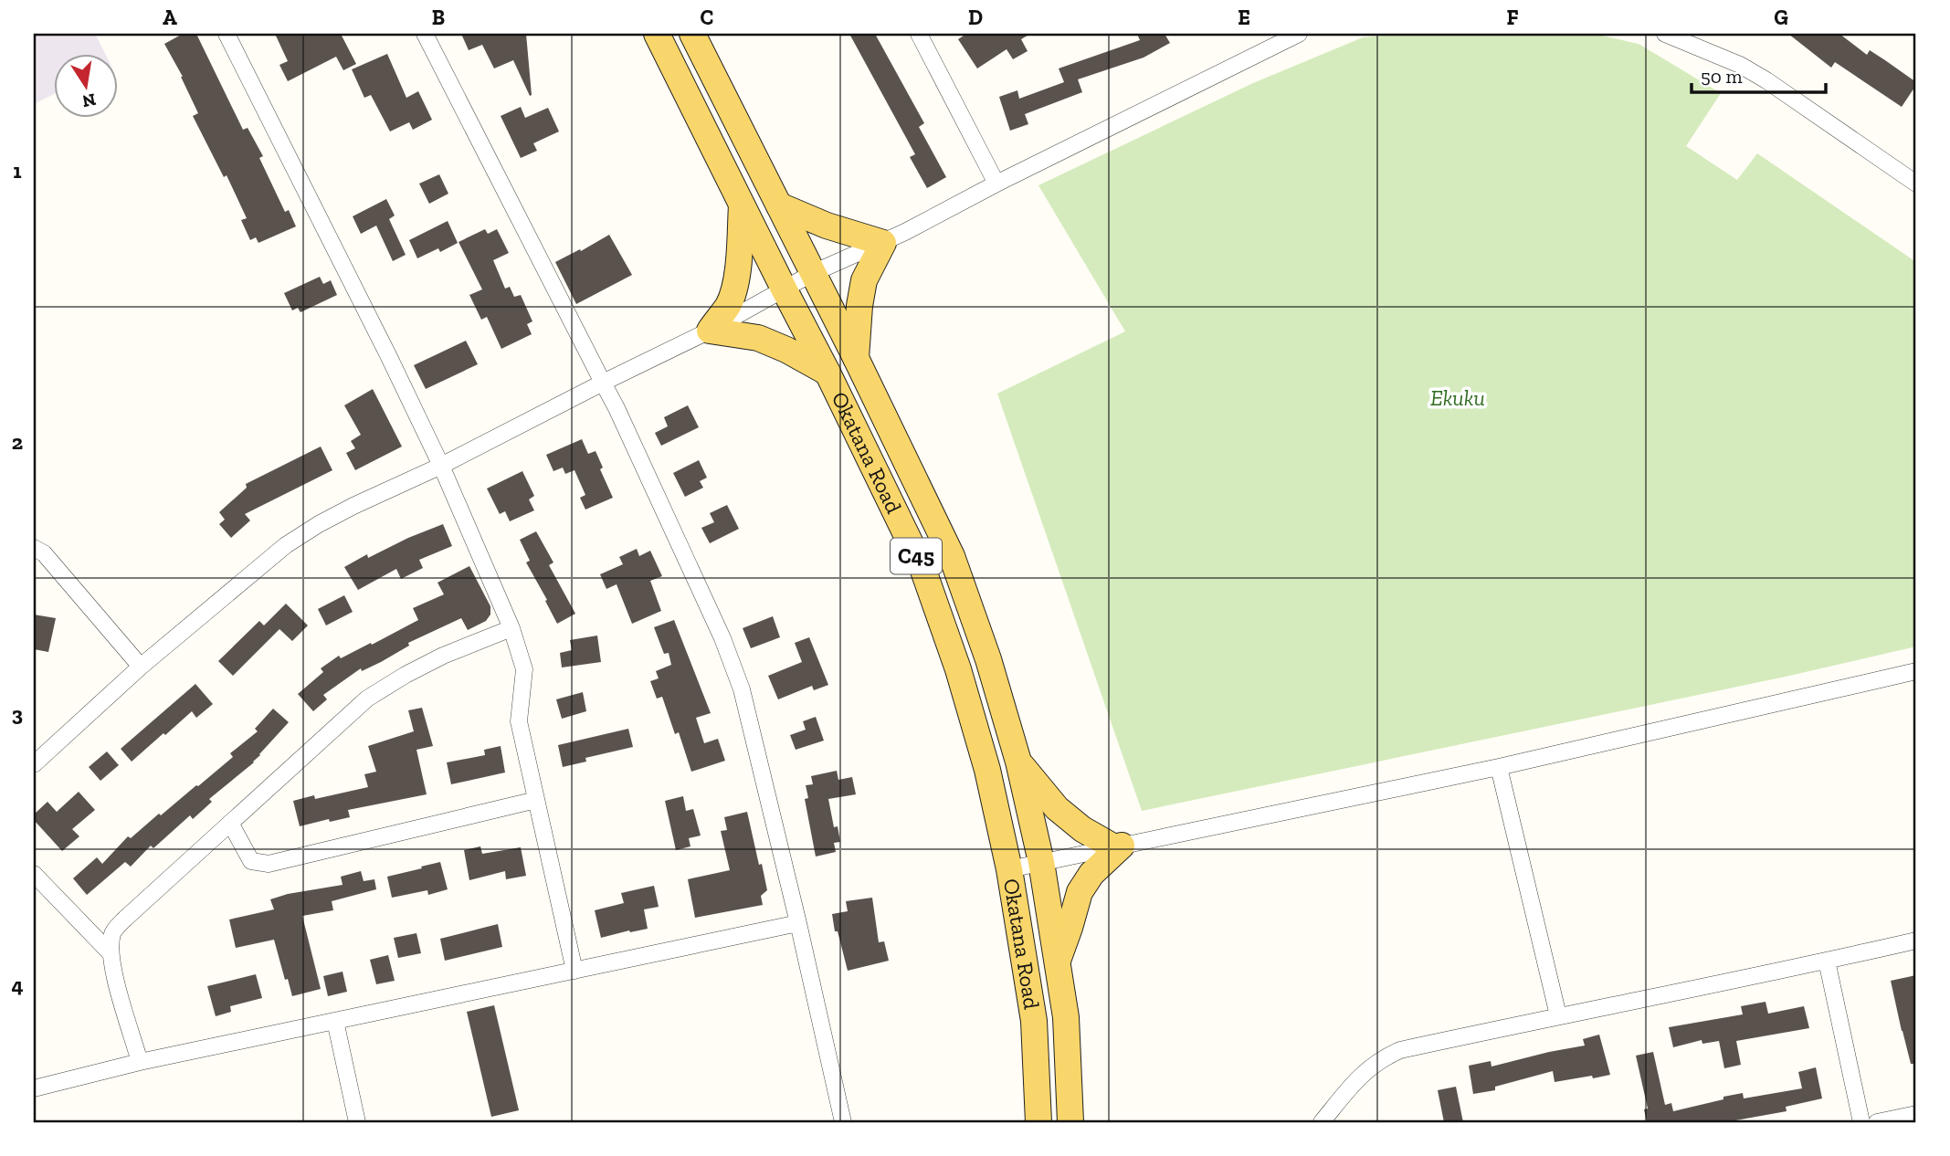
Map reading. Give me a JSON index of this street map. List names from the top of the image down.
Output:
{
  "streets": {
    "main road": ["Okatana Road", "C45"]
  },
  "parks": ["Ekuku"],
  "scale_bar": "50 m",
  "north": "bottom",
  "grid": {
    "columns": [
      "A",
      "B",
      "C",
      "D",
      "E",
      "F",
      "G"
    ],
    "rows": [
      "1",
      "2",
      "3",
      "4"
    ]
  }
}
